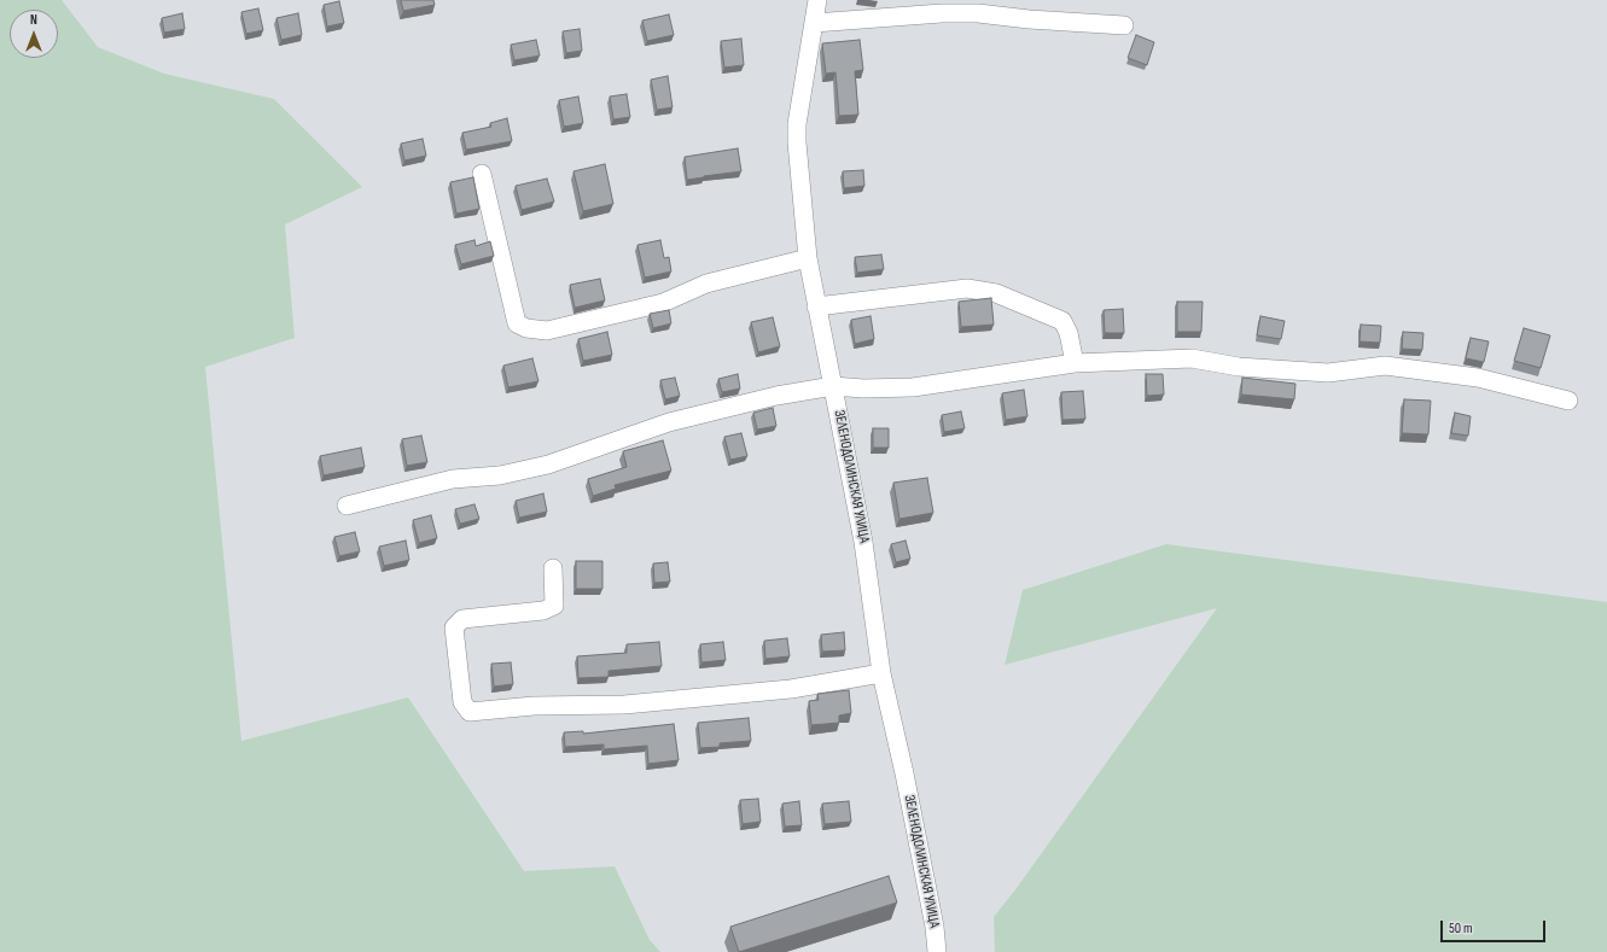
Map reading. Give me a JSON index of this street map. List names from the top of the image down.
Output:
{
  "streets": {
    "street": ["ЗЕЛЕНОДОЛИНСКАЯ УЛИЦА"]
  },
  "scale_bar": "50 m",
  "north": "top"
}
